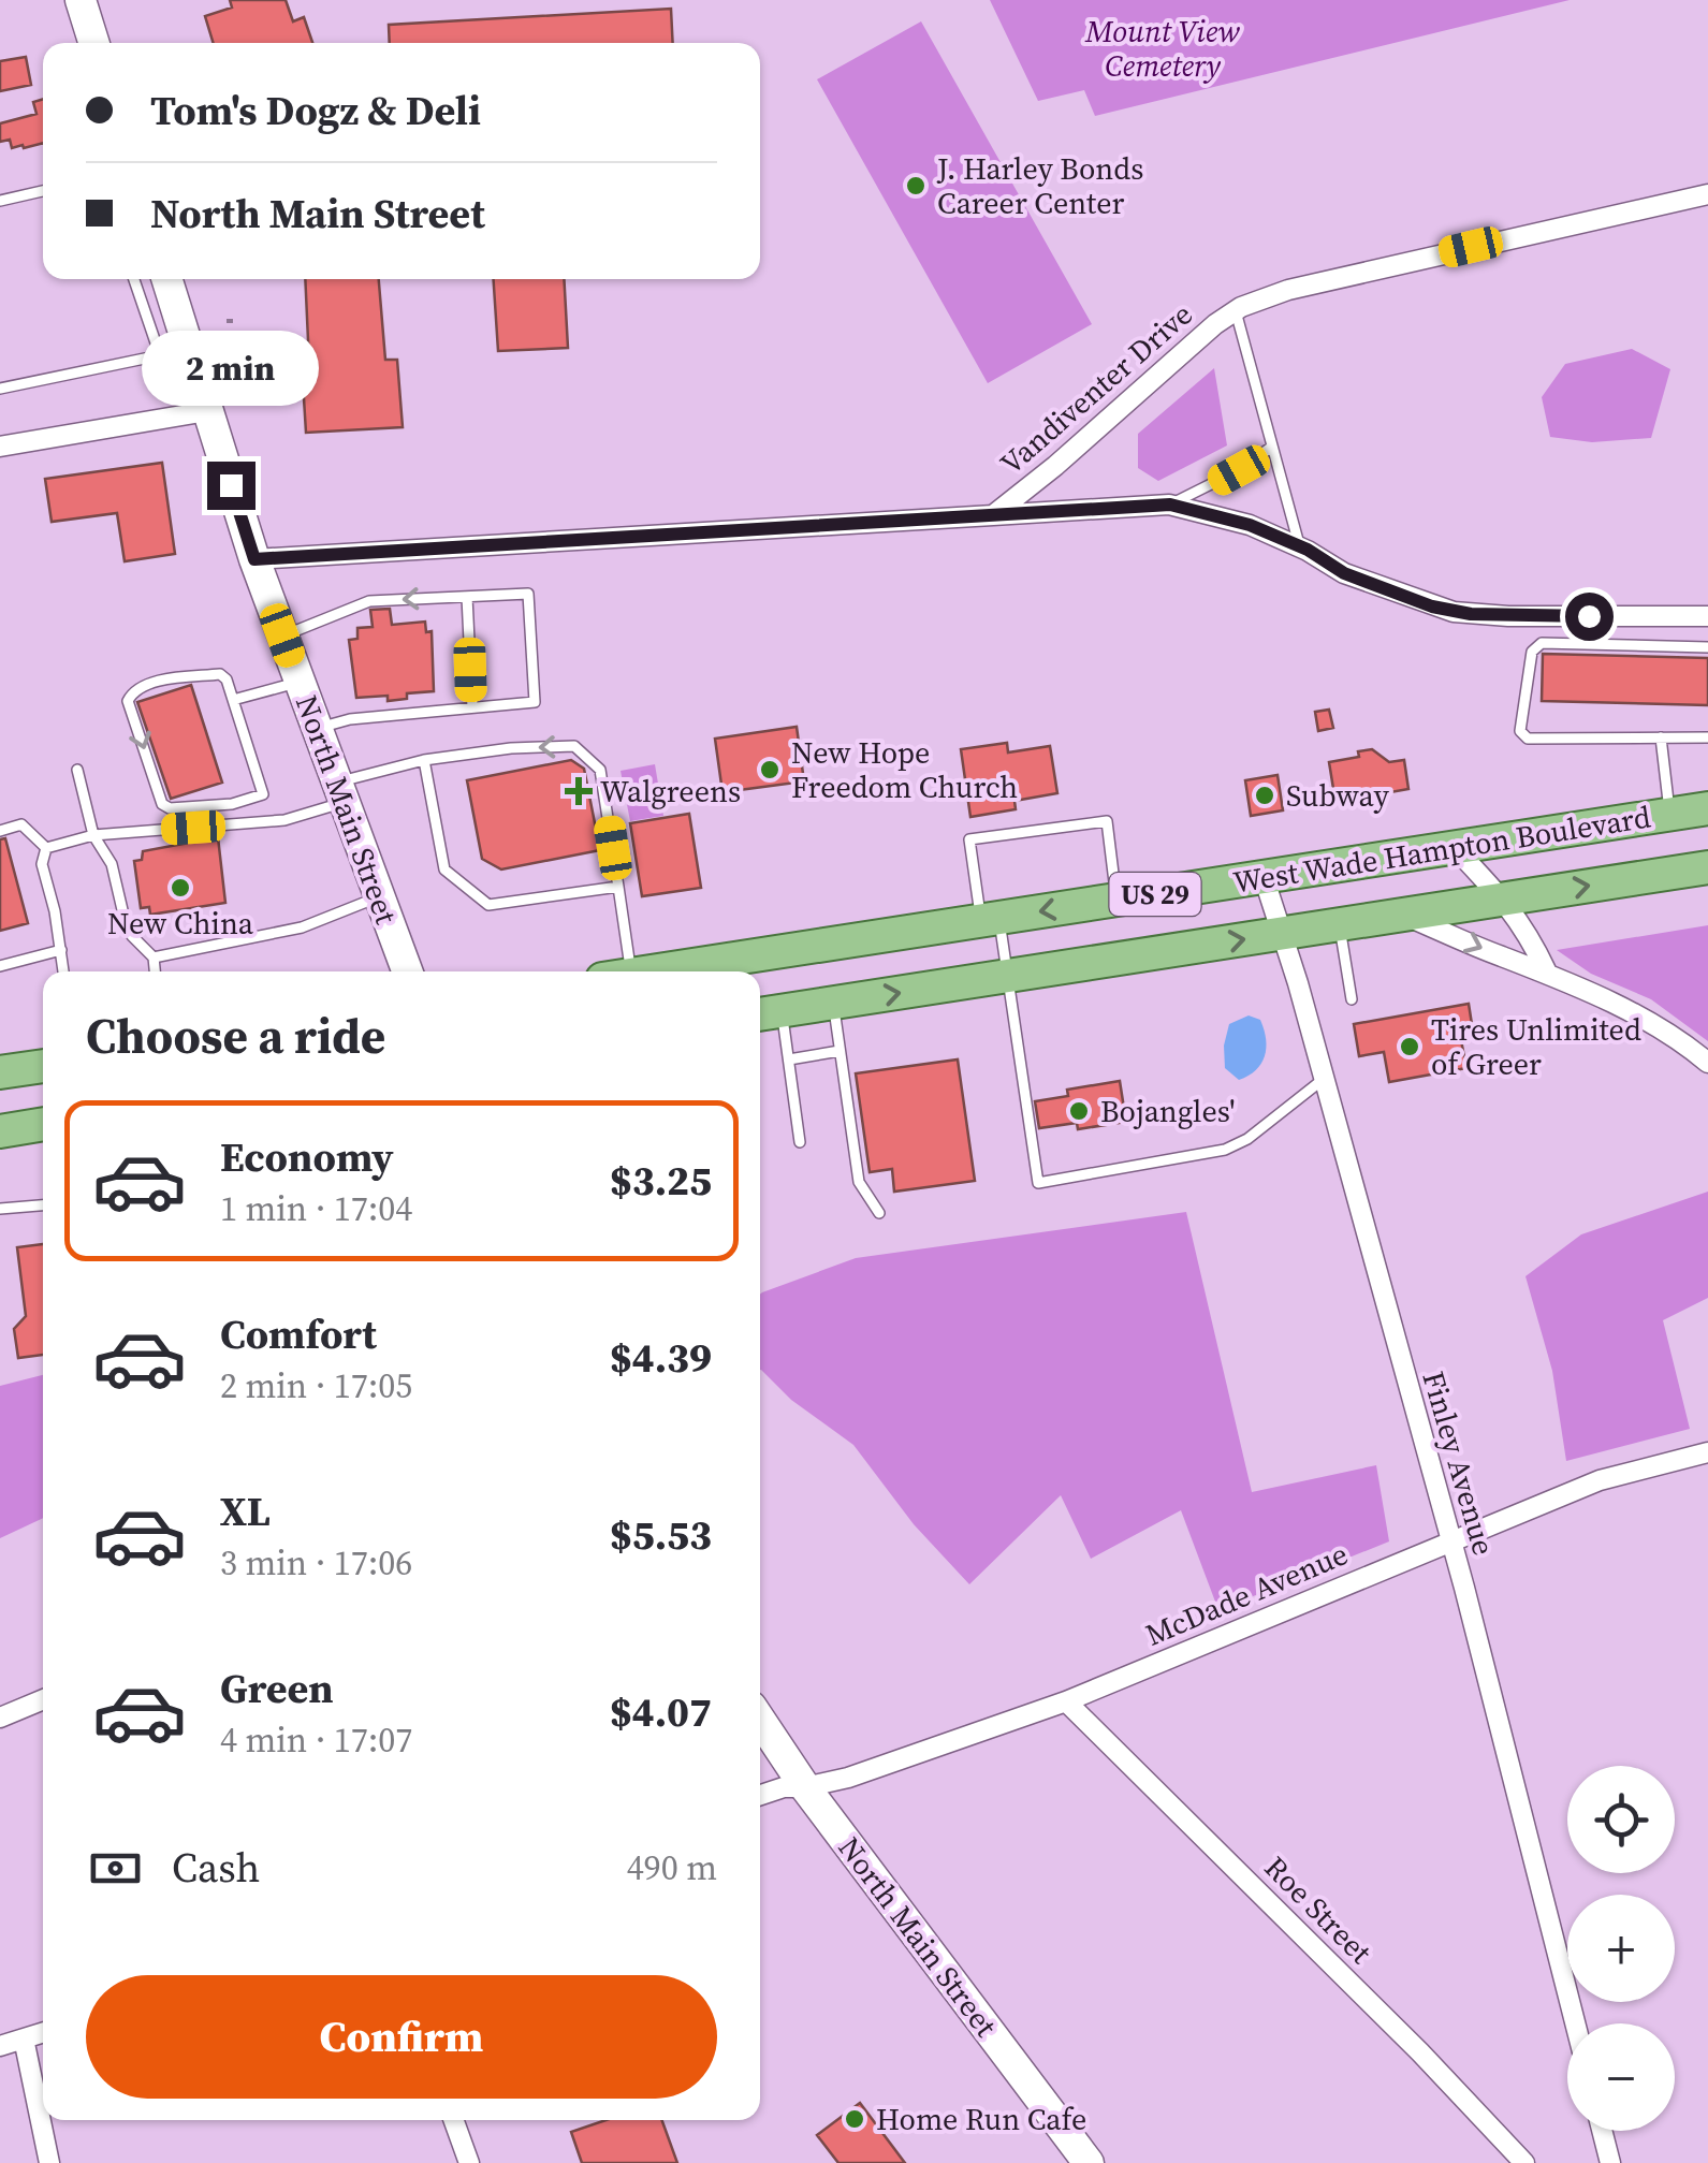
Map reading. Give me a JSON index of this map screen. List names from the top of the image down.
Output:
{
  "streets": {
    "main road": ["North Main Street", "West Wade Hampton Boulevard", "US 29"],
    "street": [
      "Vandiventer Drive",
      "Finley Avenue",
      "McDade Avenue",
      "Roe Street"
    ]
  },
  "crossings": [
    ["Vandiventer Drive", "North Main Street"],
    ["North Main Street", "McDade Avenue"],
    ["West Wade Hampton Boulevard", "Finley Avenue"],
    ["Finley Avenue", "McDade Avenue"],
    ["McDade Avenue", "Roe Street"]
  ],
  "parks": ["Mount View Cemetery"],
  "places": {
    "other": [
      "J. Harley Bonds Career Center",
      "New Hope Freedom Church",
      "Subway",
      "New China",
      "Tires Unlimited of Greer",
      "Bojangles'",
      "Home Run Cafe"
    ],
    "health": ["Walgreens"]
  },
  "page": {
    "banner": ["Tom's Dogz & Deli", "North Main Street"],
    "bubble": "2 min",
    "heading": "Choose a ride",
    "list": [
      {
        "name": "Economy",
        "note": "1 min · 17:04",
        "value": "$3.25"
      },
      {
        "name": "Comfort",
        "note": "2 min · 17:05",
        "value": "$4.39"
      },
      {
        "name": "XL",
        "note": "3 min · 17:06",
        "value": "$5.53"
      },
      {
        "name": "Green",
        "note": "4 min · 17:07",
        "value": "$4.07"
      }
    ],
    "map_buttons": ["+", "−"],
    "pay": ["Cash", "490 m"],
    "buttons": "Confirm"
  }
}
